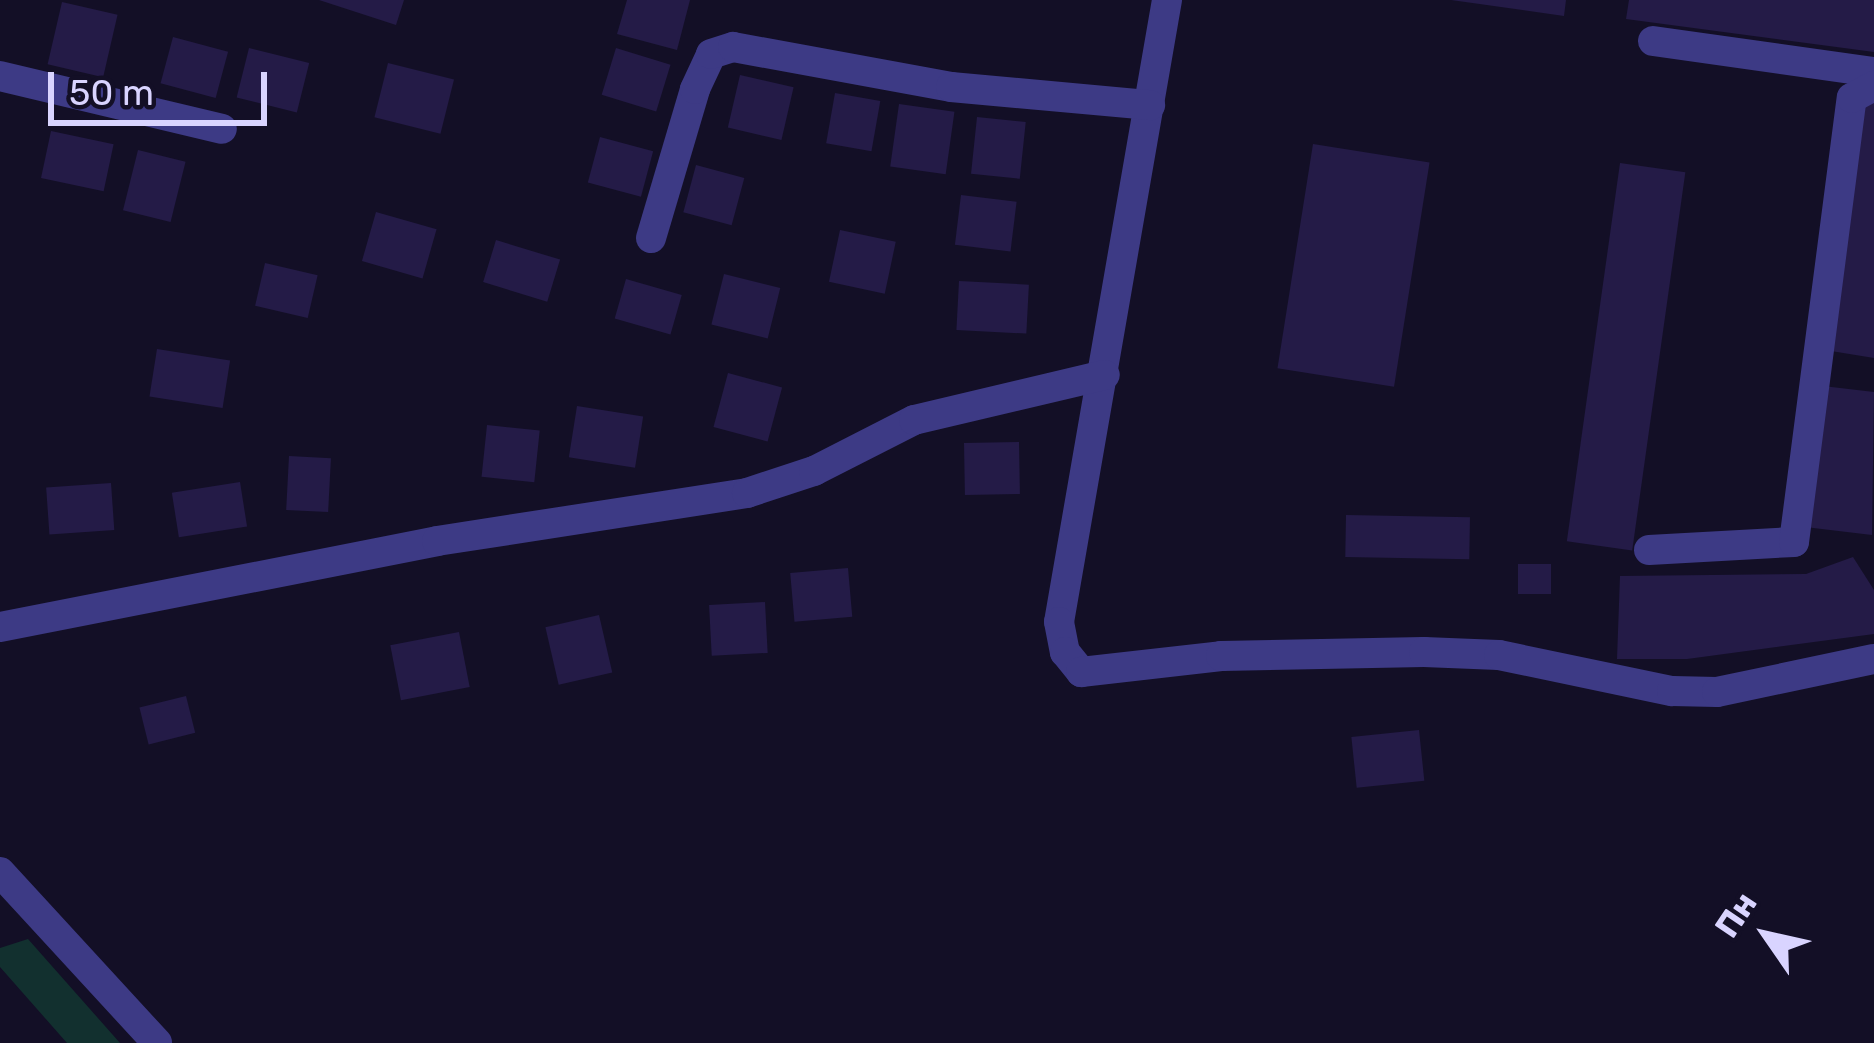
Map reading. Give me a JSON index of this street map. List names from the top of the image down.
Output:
{
  "scale_bar": "50 m",
  "north": "top left"
}
